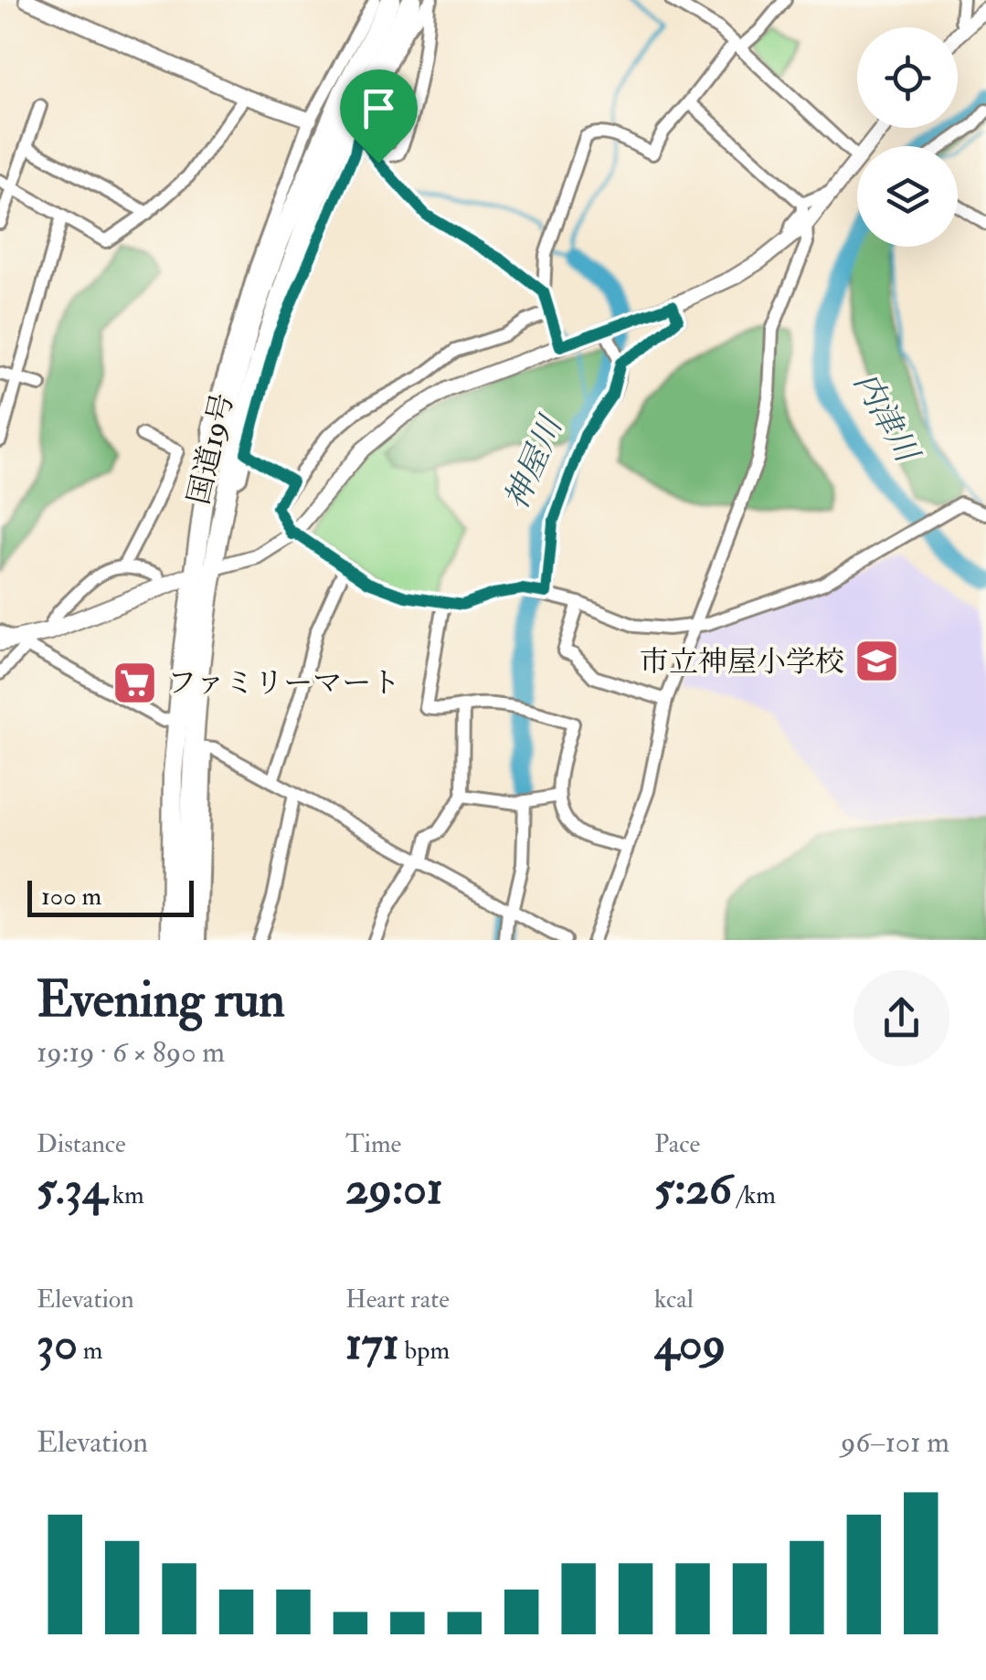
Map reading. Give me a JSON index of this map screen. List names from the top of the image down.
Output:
{
  "streets": {
    "highway": ["国道19号"]
  },
  "water": ["内津川", "神屋川"],
  "places": {
    "school or university": ["市立神屋小学校"],
    "supermarket": ["ファミリーマート"]
  },
  "scale_bar": "100 m",
  "page": {
    "scale": "100 m",
    "heading": ["Evening run", "19:19 · 6 × 890 m"],
    "stats": [
      ["Distance", "5.34 km"],
      ["Time", "29:01"],
      ["Pace", "5:26 /km"],
      ["Elevation", "30 m"],
      ["Heart rate", "171 bpm"],
      ["kcal", "409"]
    ],
    "chart": ["Elevation", "96–101 m"]
  }
}
